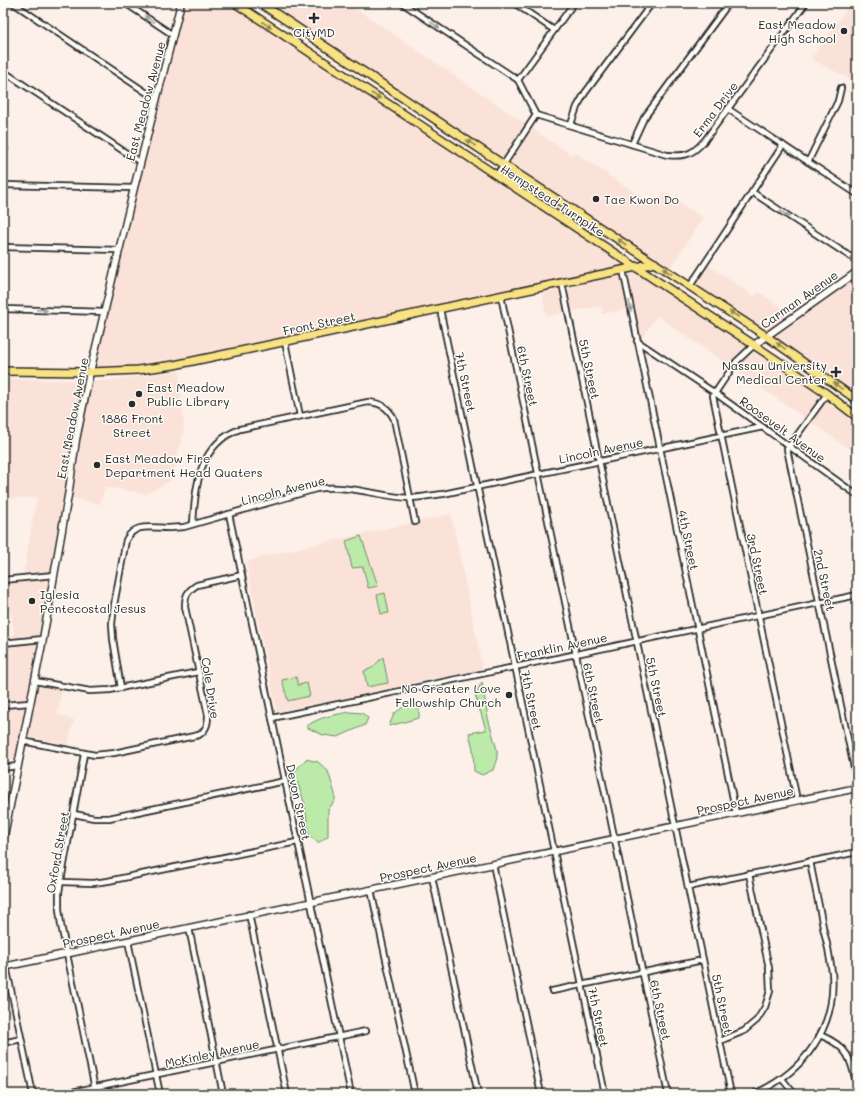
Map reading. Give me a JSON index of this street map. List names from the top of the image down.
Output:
{
  "streets": {
    "main road": ["Hempstead Turnpike", "Front Street"],
    "street": [
      "East Meadow Avenue",
      "Erma Drive",
      "Carman Avenue",
      "5th Street",
      "6th Street",
      "7th Street",
      "Roosevelt Avenue",
      "Lincoln Avenue",
      "4th Street",
      "3rd Street",
      "2nd Street",
      "Franklin Avenue",
      "Cole Drive",
      "Prospect Avenue",
      "Devon Street",
      "Oxford Street",
      "McKinley Avenue"
    ]
  },
  "crossings": [
    ["East Meadow Avenue", "Front Street"],
    ["East Meadow Avenue", "Cole Drive"],
    ["Hempstead Turnpike", "Carman Avenue"],
    ["Hempstead Turnpike", "Front Street"],
    ["Front Street", "5th Street"],
    ["Front Street", "6th Street"],
    ["Front Street", "7th Street"],
    ["Front Street", "4th Street"],
    ["5th Street", "Lincoln Avenue"],
    ["5th Street", "Franklin Avenue"],
    ["5th Street", "Prospect Avenue"],
    ["6th Street", "Lincoln Avenue"],
    ["6th Street", "Franklin Avenue"],
    ["6th Street", "Prospect Avenue"],
    ["7th Street", "Lincoln Avenue"],
    ["7th Street", "Franklin Avenue"],
    ["7th Street", "Prospect Avenue"],
    ["Roosevelt Avenue", "Lincoln Avenue"],
    ["Roosevelt Avenue", "4th Street"],
    ["Roosevelt Avenue", "3rd Street"],
    ["Roosevelt Avenue", "2nd Street"],
    ["Lincoln Avenue", "4th Street"],
    ["Lincoln Avenue", "3rd Street"],
    ["Lincoln Avenue", "Devon Street"],
    ["4th Street", "Franklin Avenue"],
    ["4th Street", "Prospect Avenue"],
    ["3rd Street", "Franklin Avenue"],
    ["3rd Street", "Prospect Avenue"],
    ["2nd Street", "Franklin Avenue"],
    ["Franklin Avenue", "Devon Street"],
    ["Cole Drive", "Devon Street"],
    ["Cole Drive", "Oxford Street"],
    ["Prospect Avenue", "Devon Street"],
    ["Prospect Avenue", "Oxford Street"],
    ["Devon Street", "McKinley Avenue"],
    ["Oxford Street", "McKinley Avenue"]
  ],
  "places": {
    "health": ["CityMD", "Nassau University Medical Center"],
    "other": [
      "East Meadow High School",
      "Tae Kwon Do",
      "East Meadow Public Library",
      "1886 Front Street",
      "East Meadow Fire Department Head Quaters",
      "Iglesia Pentecostal Jesus",
      "No Greater Love Fellowship Church"
    ]
  }
}
